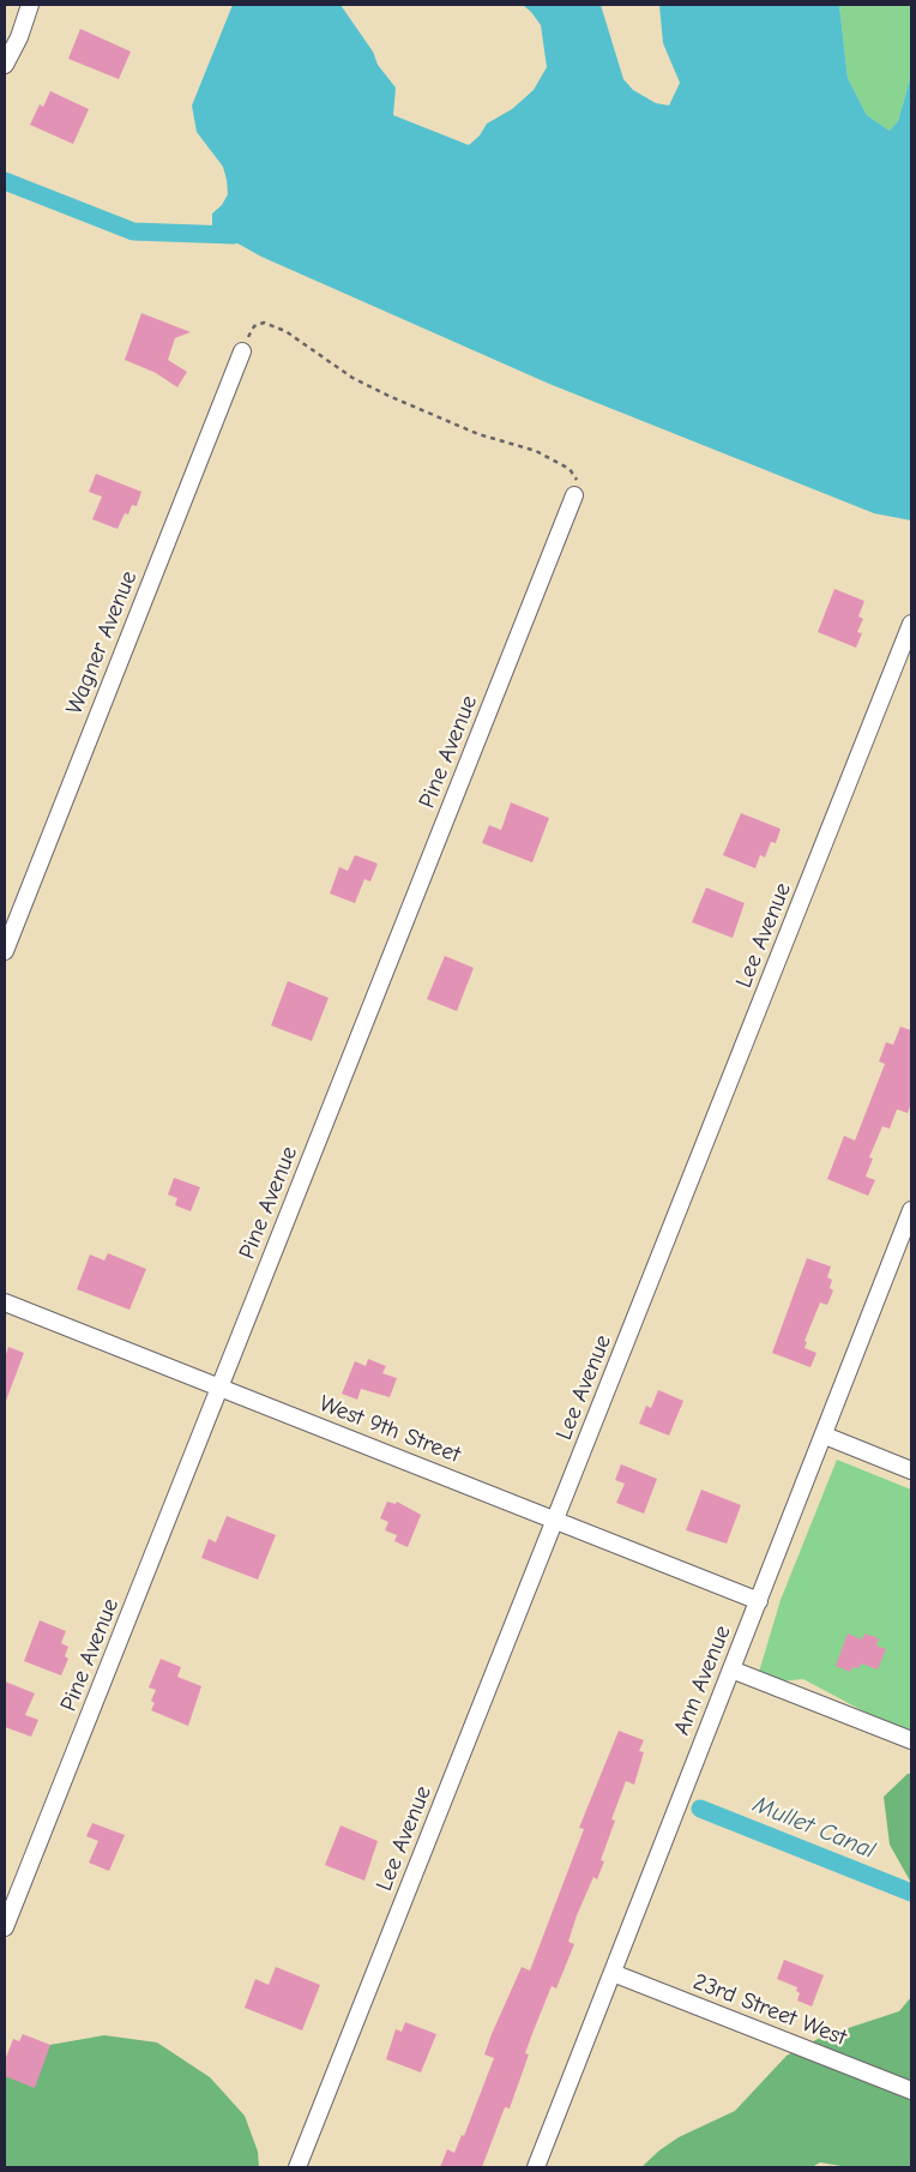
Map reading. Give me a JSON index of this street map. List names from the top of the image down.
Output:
{
  "streets": {
    "street": [
      "Wagner Avenue",
      "Pine Avenue",
      "Lee Avenue",
      "West 9th Street",
      "Ann Avenue",
      "23rd Street West"
    ]
  },
  "crossings": [
    ["Pine Avenue", "West 9th Street"],
    ["Lee Avenue", "West 9th Street"],
    ["West 9th Street", "Ann Avenue"],
    ["Ann Avenue", "23rd Street West"]
  ],
  "water": ["Mullet Canal"]
}
